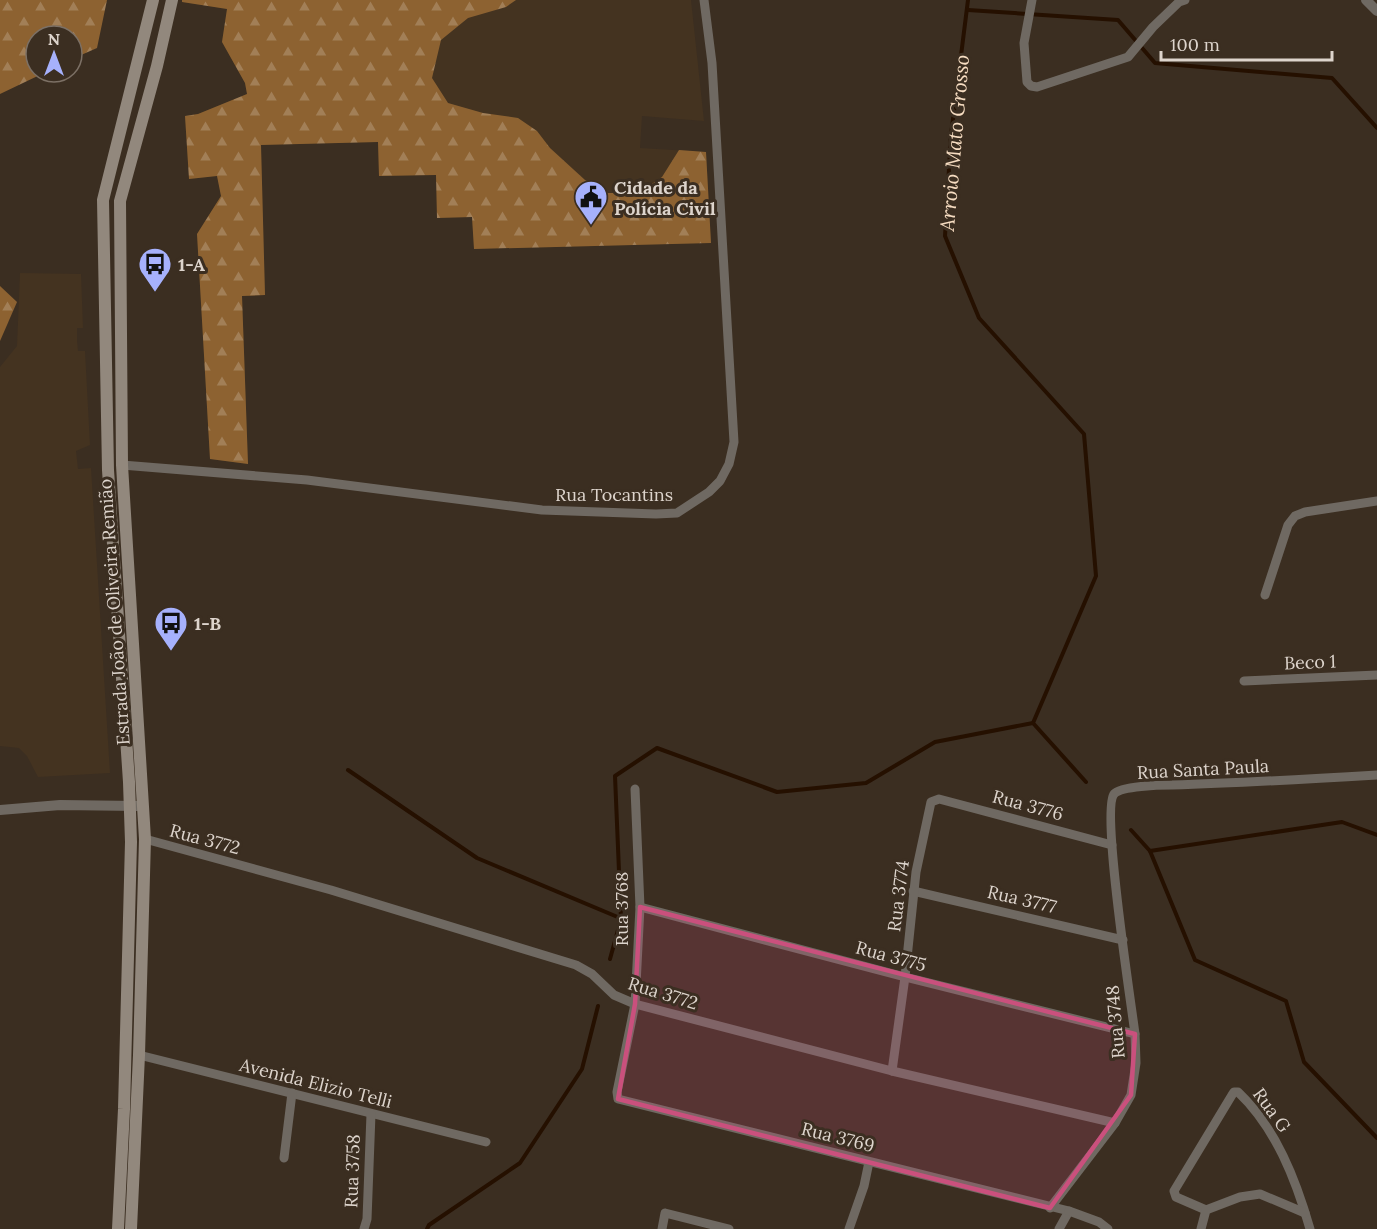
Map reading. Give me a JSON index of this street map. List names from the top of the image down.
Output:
{
  "streets": {
    "main road": ["Estrada João de Oliveira Remião"],
    "street": [
      "Rua Tocantins",
      "Beco 1",
      "Rua Santa Paula",
      "Rua 3776",
      "Rua 3772",
      "Rua 3774",
      "Rua 3777",
      "Rua 3768",
      "Rua 3775",
      "Rua 3748",
      "Avenida Elizio Telli",
      "Rua G",
      "Rua 3769",
      "Rua 3758"
    ]
  },
  "crossings": [
    ["Rua Tocantins", "Estrada João de Oliveira Remião"],
    ["Estrada João de Oliveira Remião", "Rua 3772"],
    ["Estrada João de Oliveira Remião", "Avenida Elizio Telli"],
    ["Rua Santa Paula", "Rua 3776"],
    ["Rua Santa Paula", "Rua 3748"],
    ["Rua 3776", "Rua 3774"],
    ["Rua 3772", "Rua 3774"],
    ["Rua 3772", "Rua 3768"],
    ["Rua 3772", "Rua 3748"],
    ["Rua 3774", "Rua 3777"],
    ["Rua 3774", "Rua 3775"],
    ["Rua 3777", "Rua 3748"],
    ["Rua 3768", "Rua 3775"],
    ["Rua 3768", "Rua 3769"],
    ["Rua 3775", "Rua 3748"],
    ["Rua 3748", "Rua 3769"],
    ["Avenida Elizio Telli", "Rua 3758"]
  ],
  "water": ["Arroio Mato Grosso"],
  "places": {
    "public building": ["Cidade da Polícia Civil"],
    "bus stop": ["1-A", "1-B"]
  },
  "scale_bar": "100 m",
  "north": "top"
}
